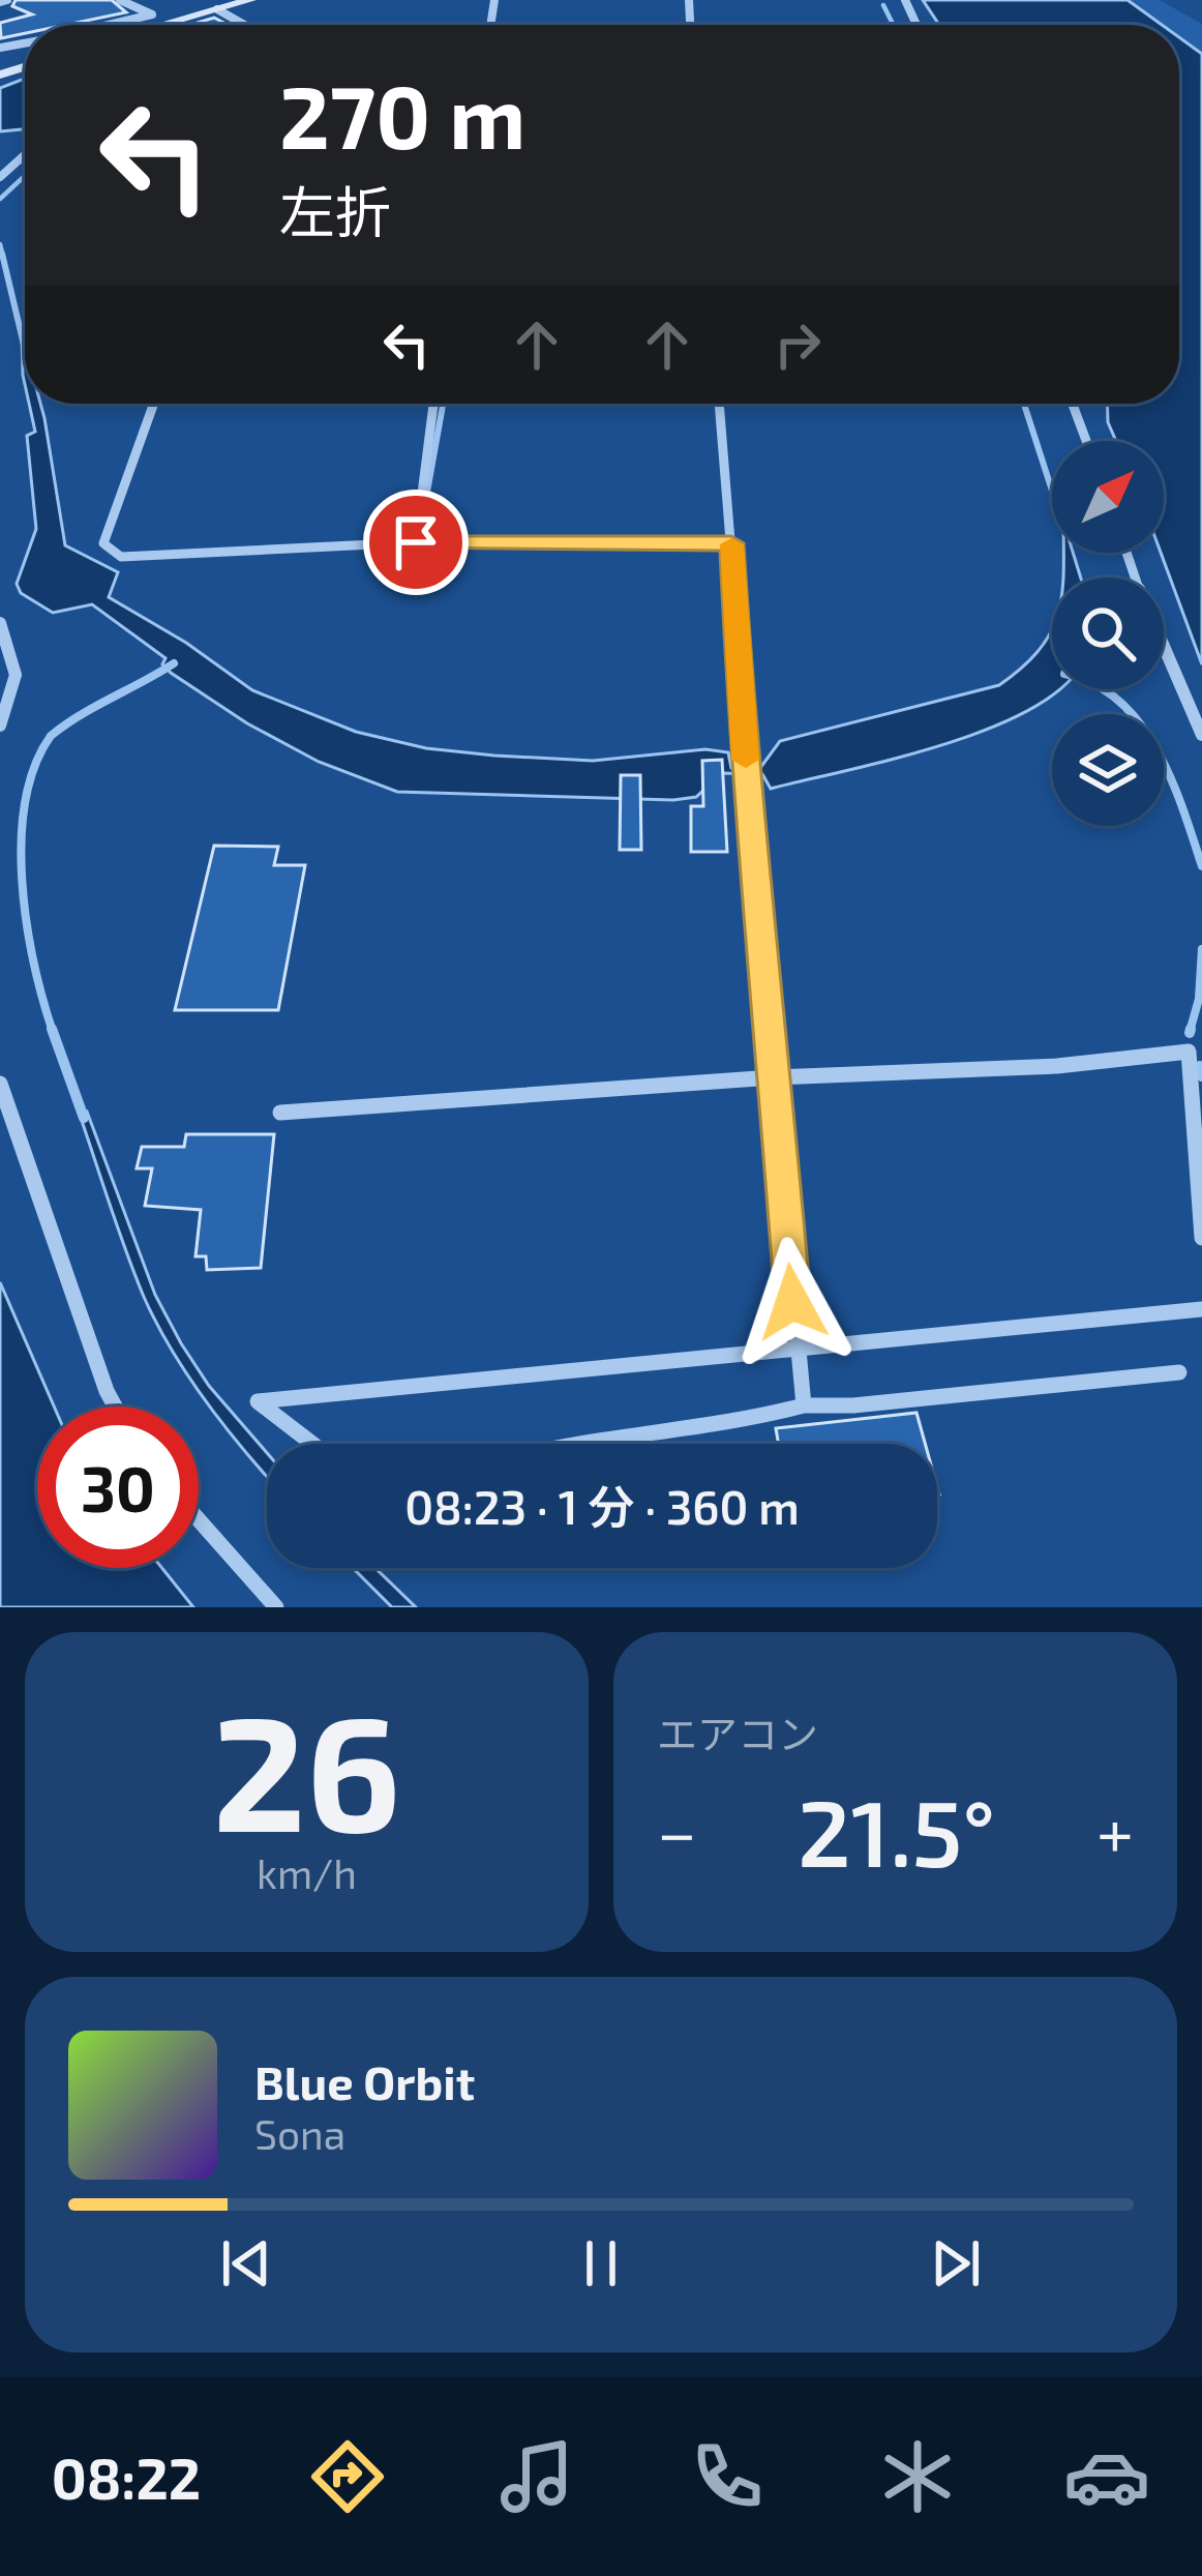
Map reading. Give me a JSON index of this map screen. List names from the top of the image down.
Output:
{
  "north": "top right",
  "page": {
    "turn": ["270 m", "左折"],
    "limit": "30",
    "trip": "08:23 · 1 分 · 360 m",
    "tile": [
      ["26", "km/h"],
      "エアコン"
    ],
    "heat": ["−", "21.5°", "+"],
    "song": ["Blue Orbit", "Sona"],
    "tabs": "08:22"
  }
}
